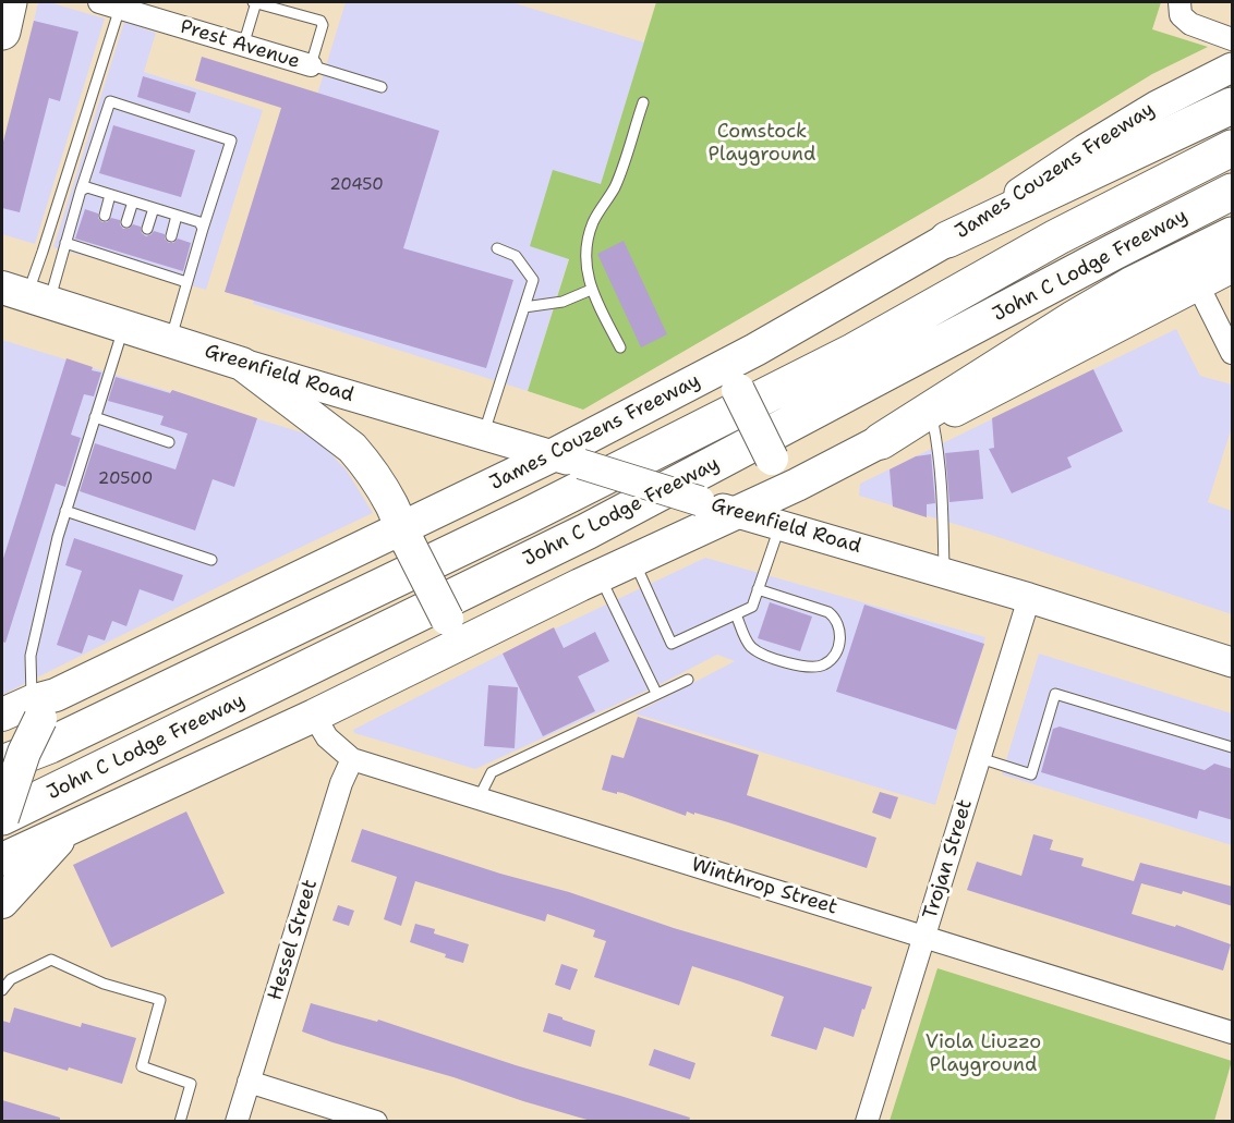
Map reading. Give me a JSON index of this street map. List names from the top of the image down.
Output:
{
  "streets": {
    "highway": ["John C Lodge Freeway"],
    "main road": ["James Couzens Freeway", "Greenfield Road"],
    "street": [
      "Prest Avenue",
      "Trojan Street",
      "Winthrop Street",
      "Hessel Street"
    ]
  },
  "crossings": [
    ["James Couzens Freeway", "Greenfield Road"],
    ["Greenfield Road", "Trojan Street"],
    ["Trojan Street", "Winthrop Street"],
    ["Winthrop Street", "Hessel Street"]
  ],
  "parks": ["Comstock Playground", "Viola Liuzzo Playground"],
  "house_numbers": ["20450", "20500"]
}
